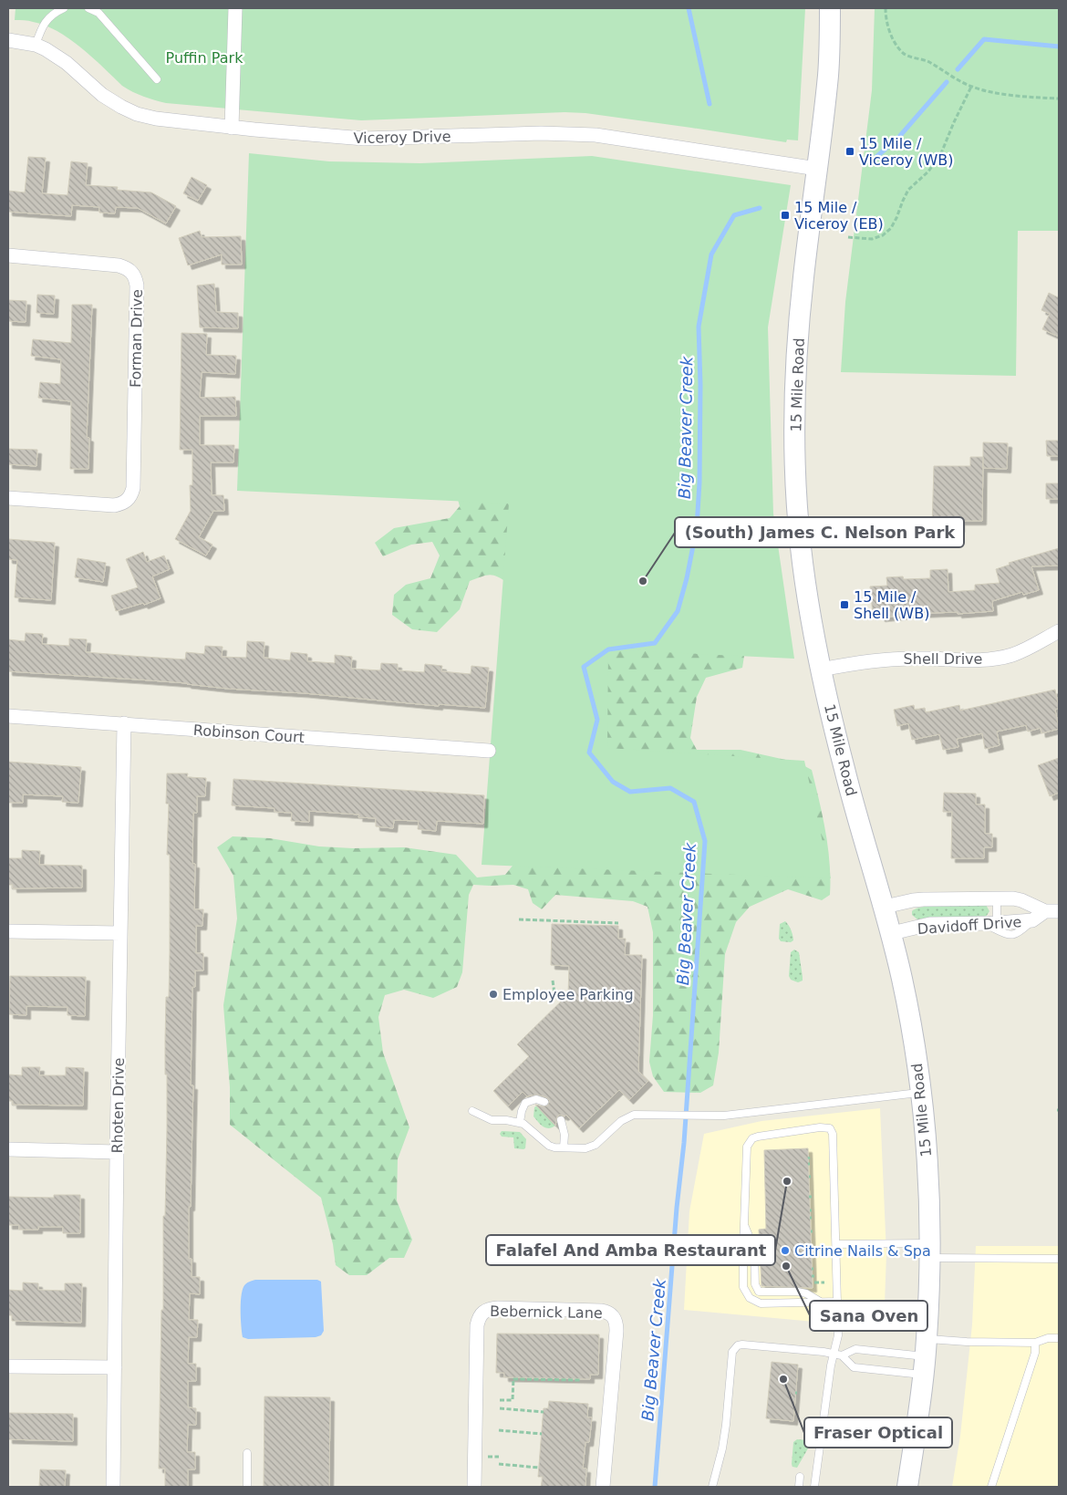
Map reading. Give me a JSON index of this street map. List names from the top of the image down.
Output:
{
  "streets": {
    "main road": ["15 Mile Road"],
    "street": [
      "Viceroy Drive",
      "Forman Drive",
      "Shell Drive",
      "Robinson Court",
      "Davidoff Drive",
      "Rhoten Drive",
      "Bebernick Lane"
    ]
  },
  "crossings": [
    ["Viceroy Drive", "15 Mile Road"],
    ["15 Mile Road", "Shell Drive"],
    ["15 Mile Road", "Davidoff Drive"],
    ["Robinson Court", "Rhoten Drive"]
  ],
  "water": ["Big Beaver Creek"],
  "parks": ["Puffin Park"],
  "places": {
    "transit": ["15 Mile / Viceroy (WB)", "15 Mile / Viceroy (EB)", "15 Mile / Shell (WB)"],
    "other": [
      "(South) James C. Nelson Park",
      "Employee Parking",
      "Falafel And Amba Restaurant",
      "Citrine Nails & Spa",
      "Sana Oven",
      "Fraser Optical"
    ]
  }
}
